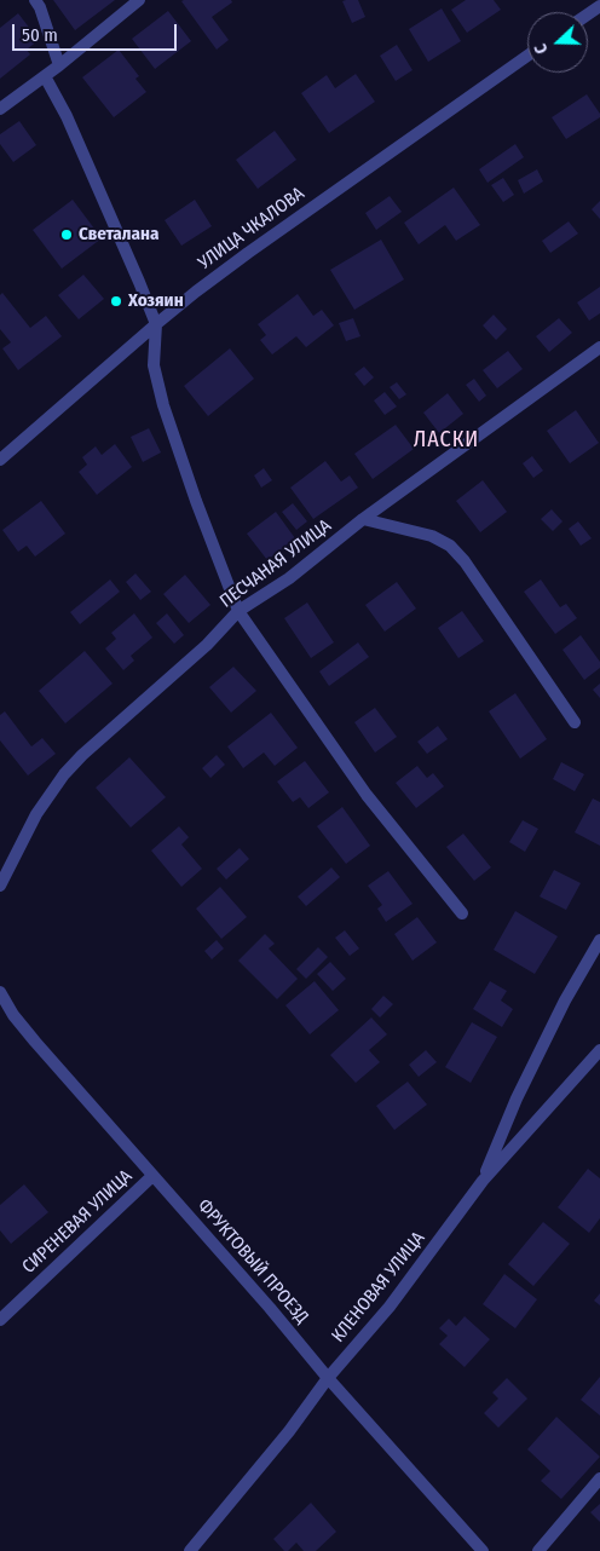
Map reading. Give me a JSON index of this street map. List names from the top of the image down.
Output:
{
  "streets": {
    "street": [
      "УЛИЦА ЧКАЛОВА",
      "ПЕСЧАНАЯ УЛИЦА",
      "СИРЕНЕВАЯ УЛИЦА",
      "ФРУКТОВЫЙ ПРОЕЗД",
      "КЛЕНОВАЯ УЛИЦА"
    ]
  },
  "crossings": [
    ["СИРЕНЕВАЯ УЛИЦА", "ФРУКТОВЫЙ ПРОЕЗД"],
    ["ФРУКТОВЫЙ ПРОЕЗД", "КЛЕНОВАЯ УЛИЦА"]
  ],
  "districts": ["ЛАСКИ"],
  "places": ["Светалана", "Хозяин"],
  "scale_bar": "50 m",
  "north": "left"
}
